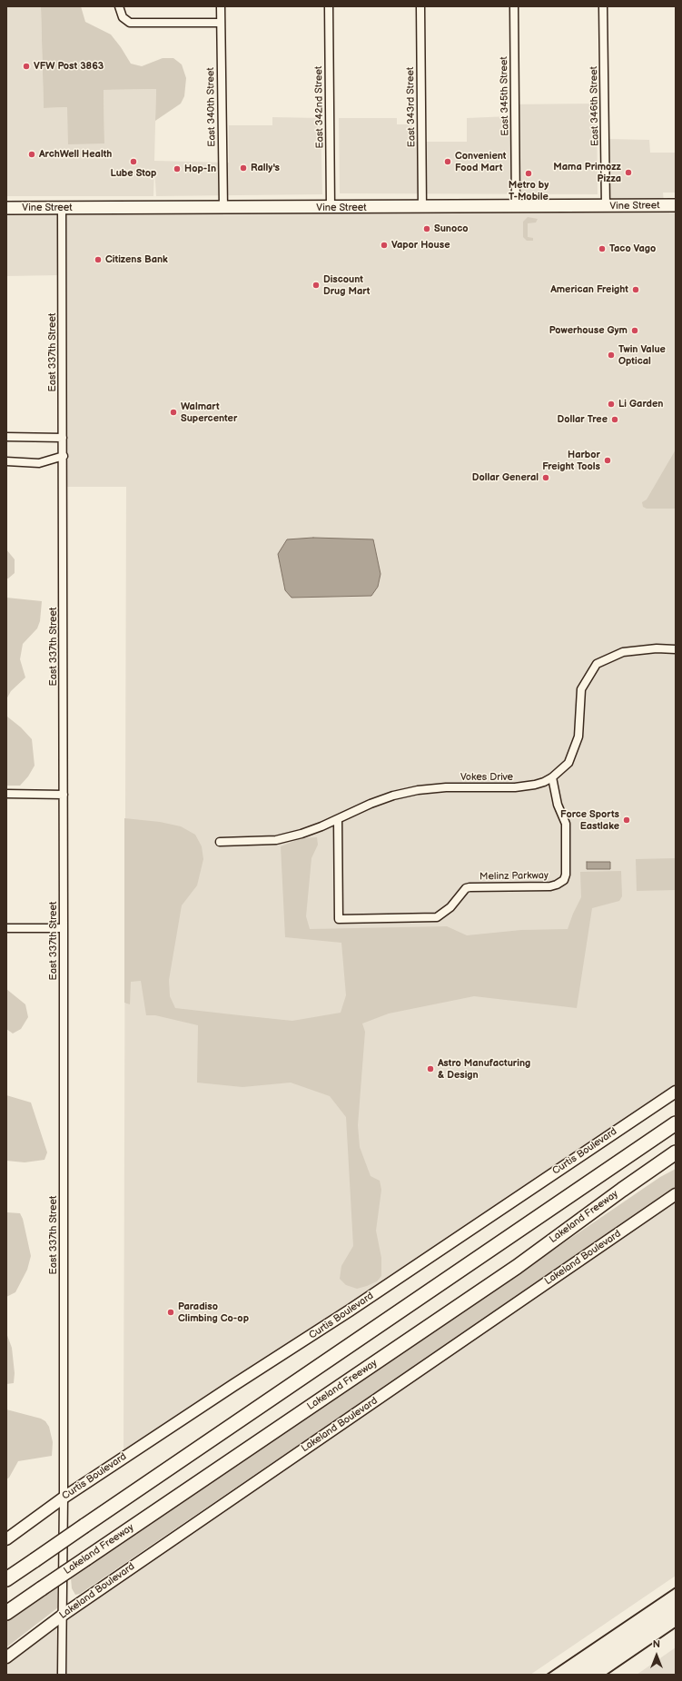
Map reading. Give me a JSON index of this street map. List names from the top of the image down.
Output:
{
  "streets": {
    "highway": ["Lakeland Freeway"],
    "main road": ["Vine Street"],
    "street": [
      "East 345th Street",
      "East 346th Street",
      "East 340th Street",
      "East 342nd Street",
      "East 343rd Street",
      "East 337th Street",
      "Vokes Drive",
      "Melinz Parkway",
      "Curtis Boulevard",
      "Lakeland Boulevard"
    ]
  },
  "crossings": [
    ["East 345th Street", "Vine Street"],
    ["East 346th Street", "Vine Street"],
    ["East 340th Street", "Vine Street"],
    ["East 342nd Street", "Vine Street"],
    ["East 343rd Street", "Vine Street"],
    ["Vine Street", "East 337th Street"],
    ["East 337th Street", "Curtis Boulevard"],
    ["East 337th Street", "Lakeland Boulevard"],
    ["Vokes Drive", "Melinz Parkway"]
  ],
  "places": [
    "VFW Post 3863",
    "ArchWell Health",
    "Lube Stop",
    "Convenient Food Mart",
    "Rally's",
    "Hop-In",
    "Mama Primozz Pizza",
    "Metro by T-Mobile",
    "Sunoco",
    "Vapor House",
    "Taco Vago",
    "Citizens Bank",
    "Discount Drug Mart",
    "American Freight",
    "Powerhouse Gym",
    "Twin Value Optical",
    "Li Garden",
    "Walmart Supercenter",
    "Dollar Tree",
    "Harbor Freight Tools",
    "Dollar General",
    "Force Sports Eastlake",
    "Astro Manufacturing & Design",
    "Paradiso Climbing Co-op"
  ],
  "north": "top"
}
